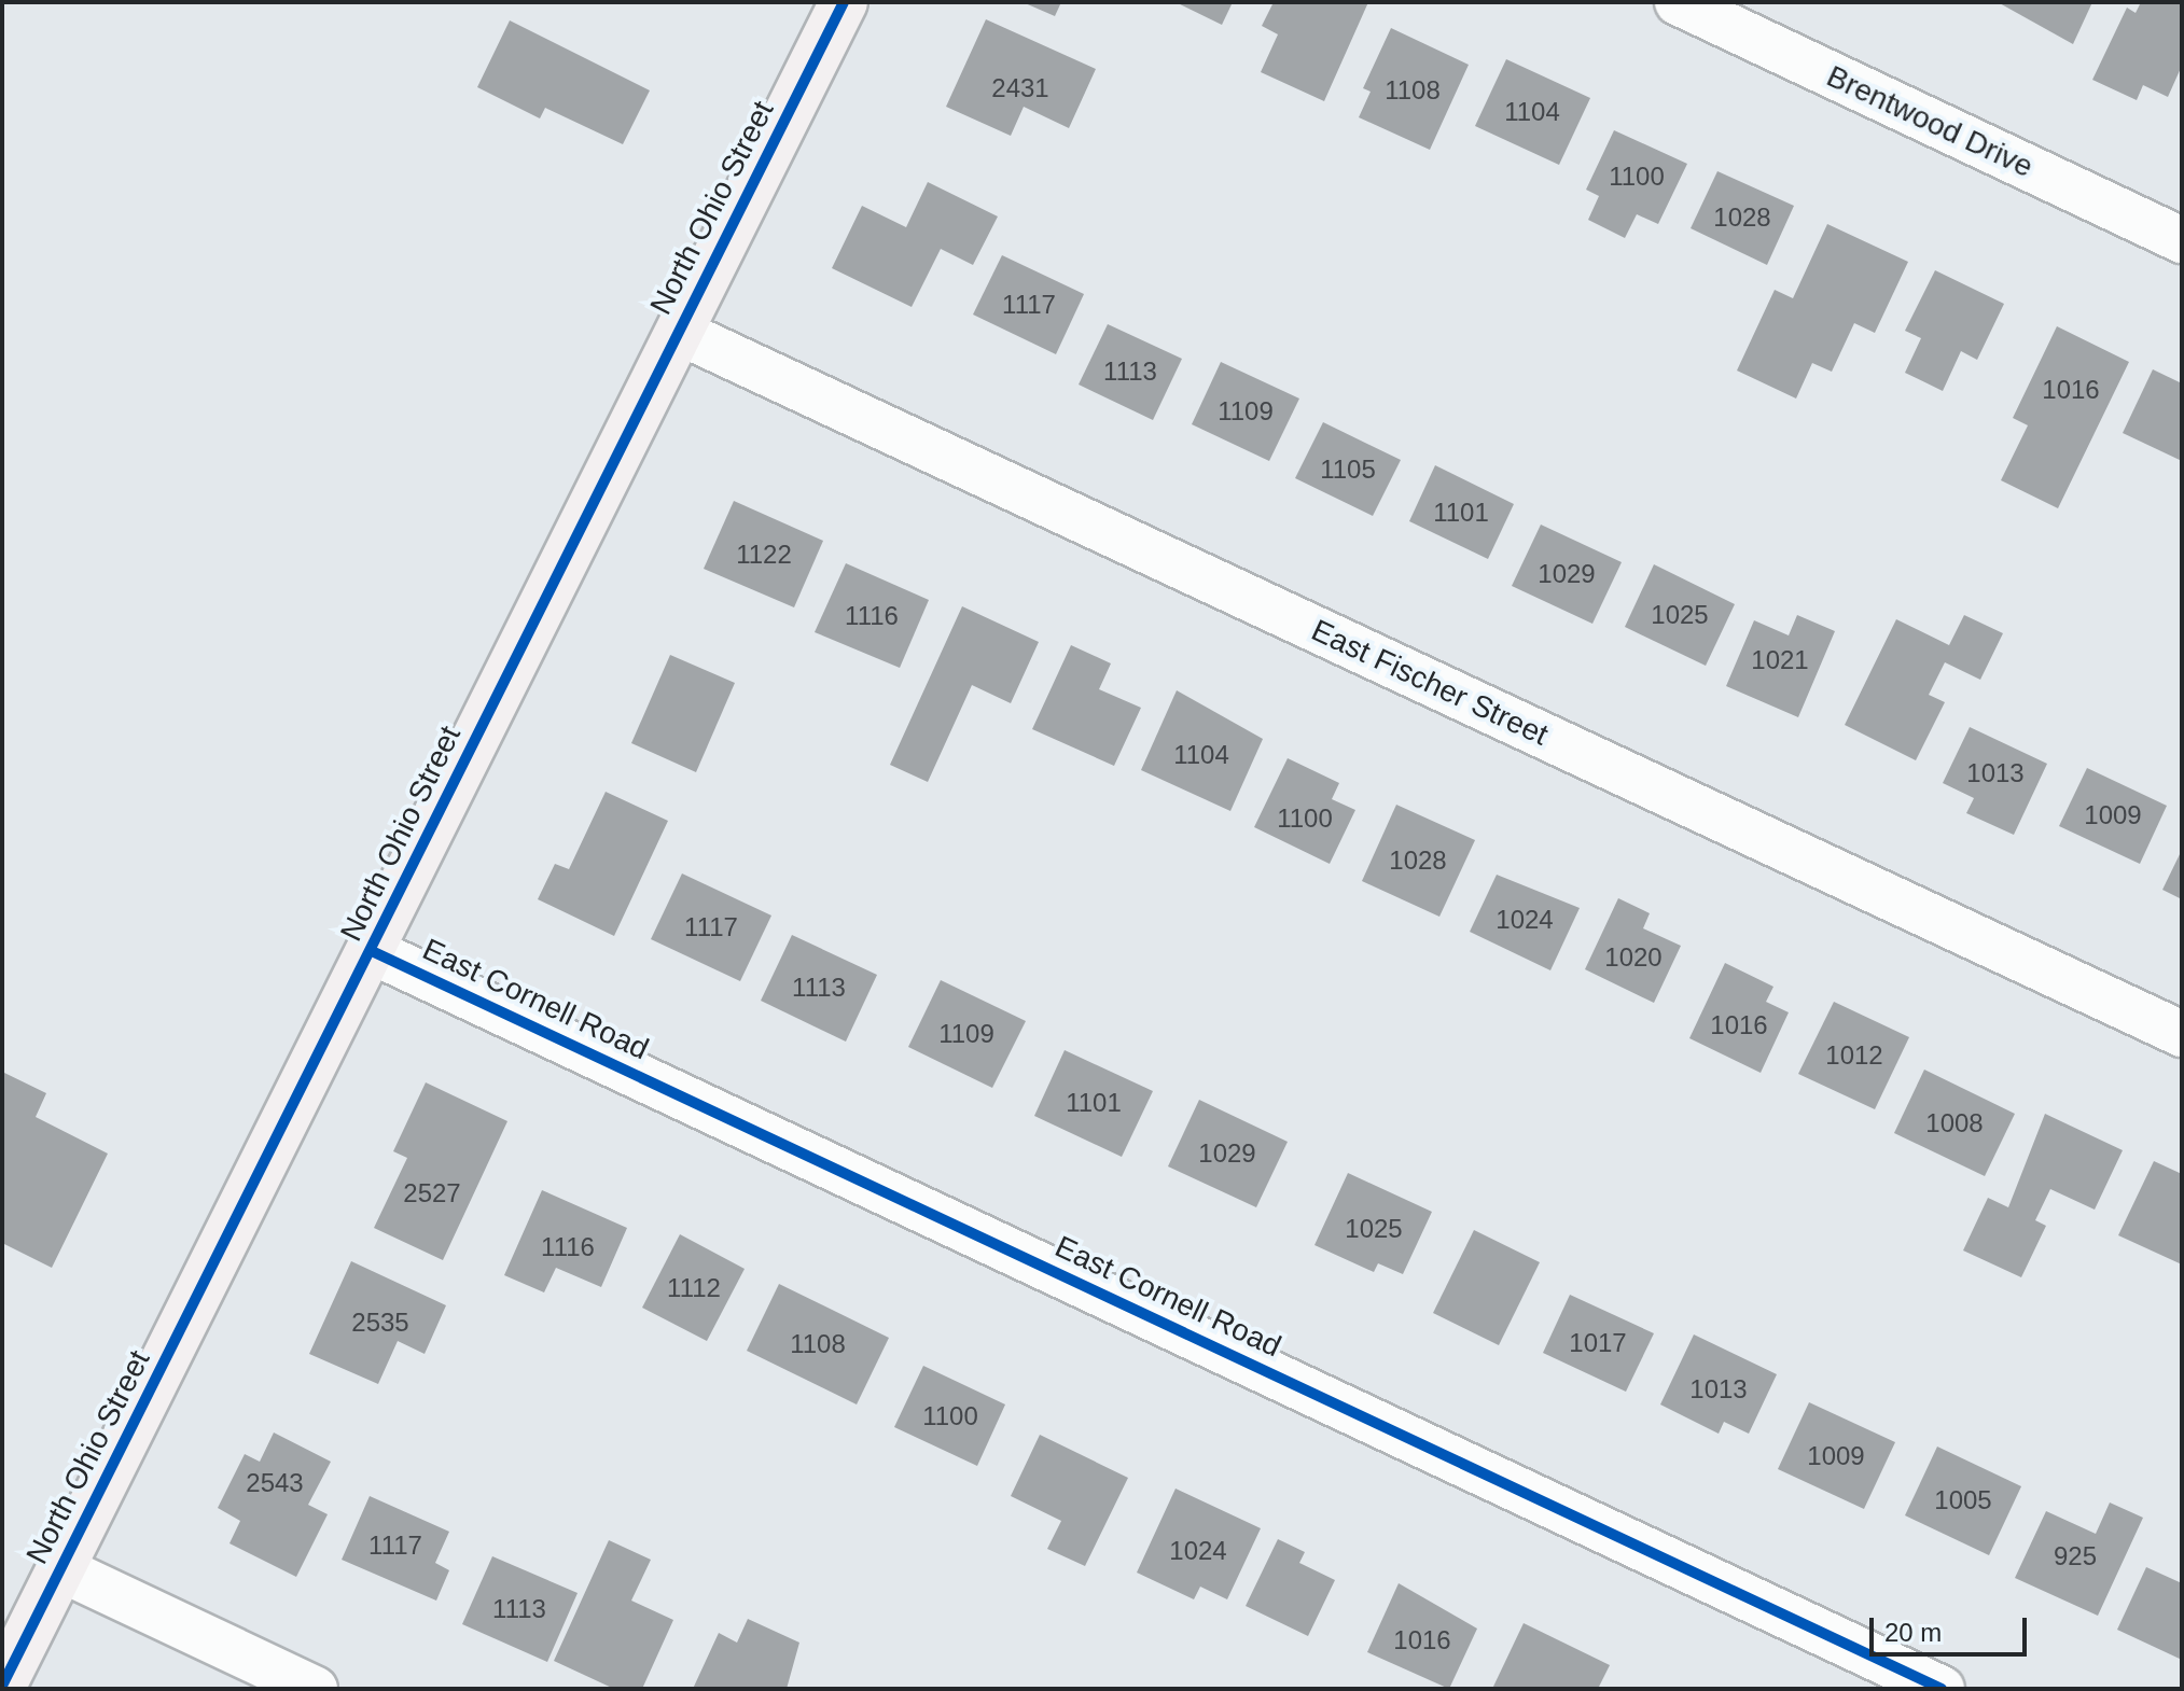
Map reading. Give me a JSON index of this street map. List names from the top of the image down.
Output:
{
  "streets": {
    "street": [
      "Brentwood Drive",
      "North Ohio Street",
      "East Fischer Street",
      "East Cornell Road"
    ]
  },
  "crossings": [
    ["North Ohio Street", "East Fischer Street"],
    ["North Ohio Street", "East Cornell Road"]
  ],
  "house_numbers": [
    "2431",
    "1108",
    "1104",
    "1100",
    "1028",
    "1117",
    "1113",
    "1016",
    "1109",
    "1105",
    "1101",
    "1122",
    "1029",
    "1025",
    "1116",
    "1021",
    "1104",
    "1013",
    "1009",
    "1100",
    "1028",
    "1024",
    "1117",
    "1020",
    "1113",
    "1016",
    "1109",
    "1012",
    "1101",
    "1008",
    "1029",
    "2527",
    "1025",
    "1116",
    "1112",
    "2535",
    "1017",
    "1108",
    "1013",
    "1100",
    "1009",
    "2543",
    "1005",
    "1117",
    "1024",
    "925",
    "1113",
    "1016"
  ],
  "scale_bar": "20 m"
}
